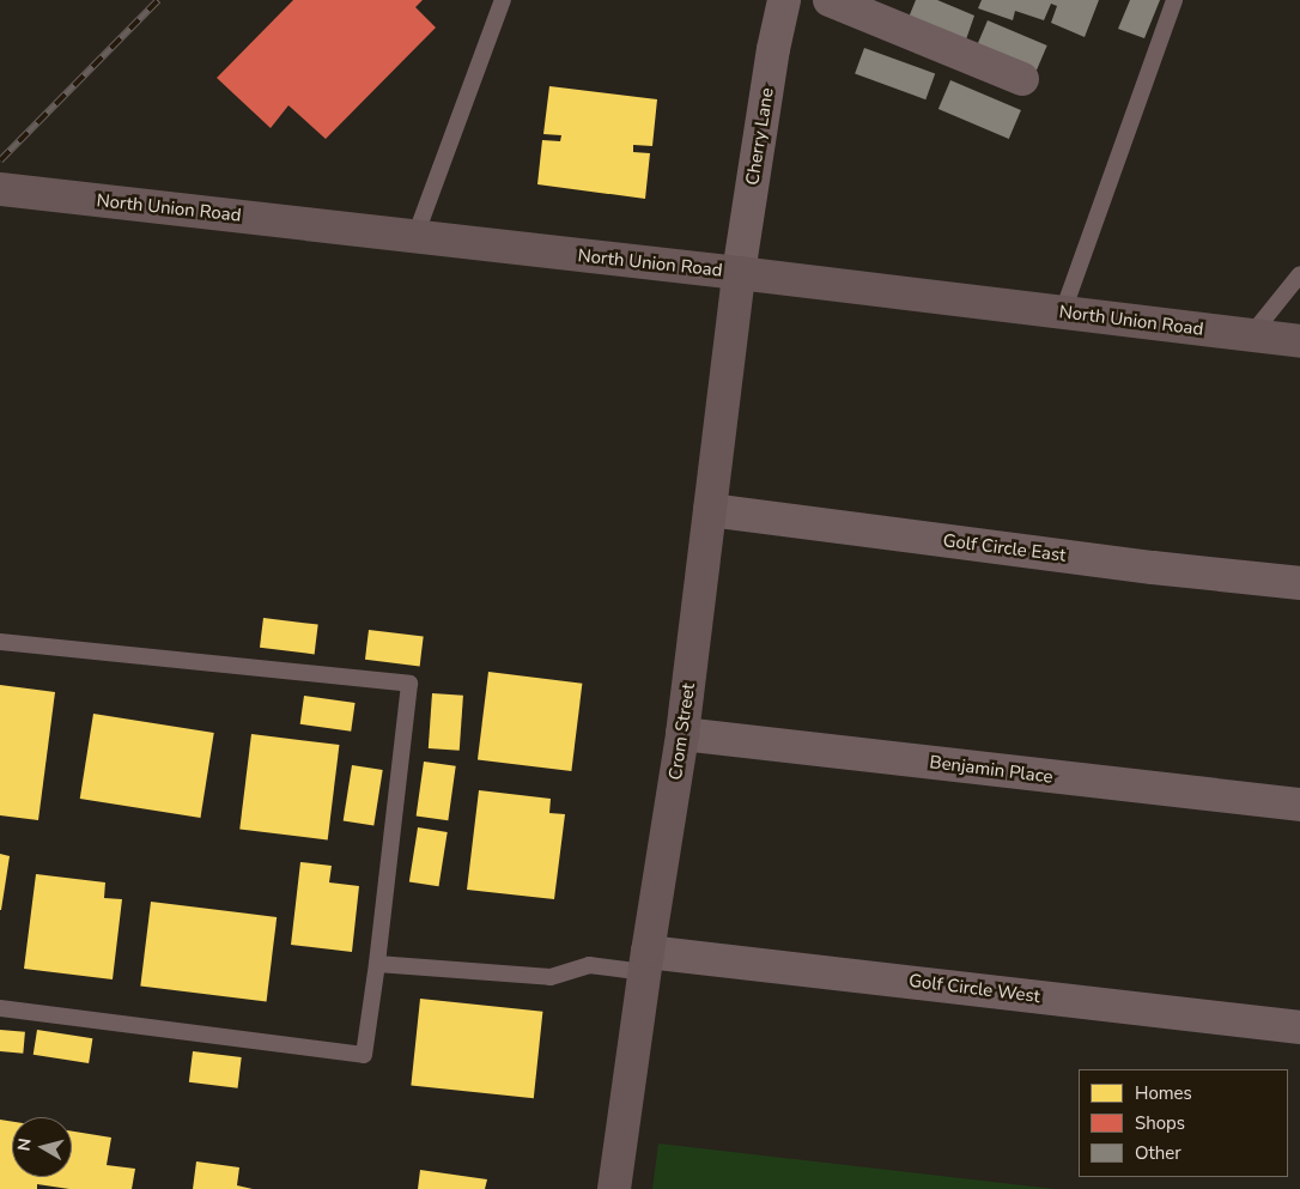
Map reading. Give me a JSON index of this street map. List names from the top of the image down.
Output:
{
  "streets": {
    "street": [
      "Cherry Lane",
      "North Union Road",
      "Golf Circle East",
      "Crom Street",
      "Benjamin Place",
      "Golf Circle West"
    ]
  },
  "crossings": [
    ["Cherry Lane", "North Union Road"],
    ["Cherry Lane", "Crom Street"],
    ["North Union Road", "Crom Street"],
    ["Golf Circle East", "Crom Street"],
    ["Crom Street", "Benjamin Place"],
    ["Crom Street", "Golf Circle West"]
  ],
  "legend": ["Homes", "Shops", "Other"],
  "north": "left"
}
